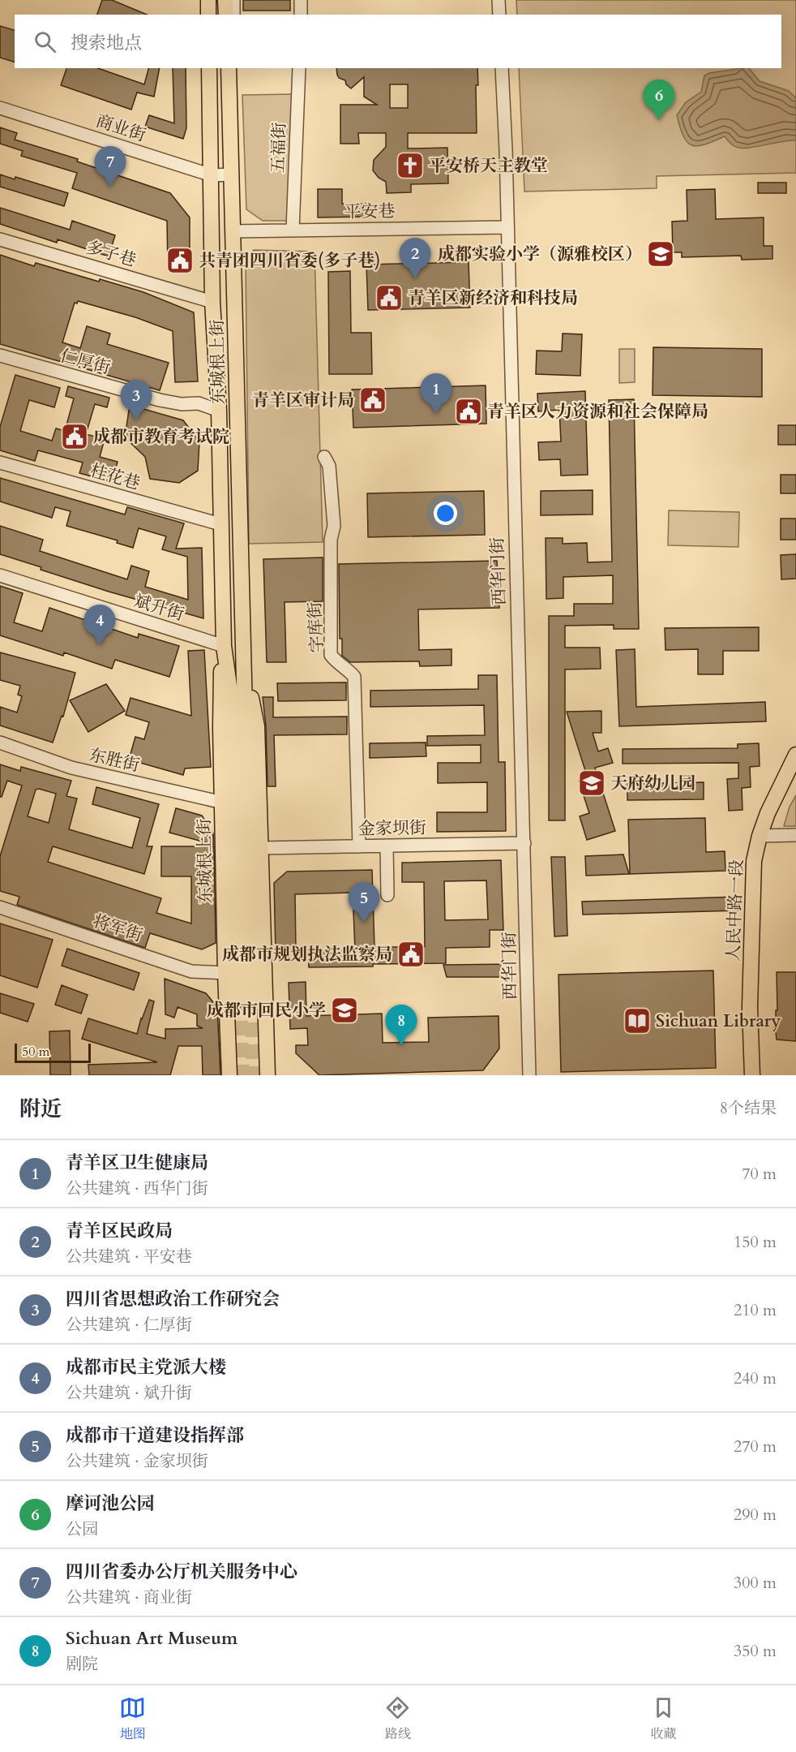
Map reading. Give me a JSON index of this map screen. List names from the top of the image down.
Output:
{
  "streets": {
    "main road": ["东城根上街", "人民中路一段"],
    "street": [
      "商业街",
      "五福街",
      "平安巷",
      "多子巷",
      "仁厚街",
      "桂花巷",
      "西华门街",
      "斌升街",
      "字库街",
      "东胜街",
      "金家坝街",
      "将军街"
    ]
  },
  "crossings": [
    ["商业街", "东城根上街"],
    ["五福街", "平安巷"],
    ["平安巷", "东城根上街"],
    ["平安巷", "西华门街"],
    ["多子巷", "东城根上街"],
    ["仁厚街", "东城根上街"],
    ["东城根上街", "桂花巷"],
    ["东城根上街", "斌升街"],
    ["东城根上街", "东胜街"],
    ["东城根上街", "金家坝街"],
    ["东城根上街", "将军街"],
    ["西华门街", "金家坝街"],
    ["字库街", "金家坝街"]
  ],
  "places": {
    "church": ["平安桥天主教堂"],
    "school or university": ["成都实验小学（源雅校区）", "天府幼儿园", "成都市回民小学"],
    "public building": [
      "共青团四川省委(多子巷)",
      "青羊区新经济和科技局",
      "青羊区审计局",
      "青羊区人力资源和社会保障局",
      "成都市教育考试院",
      "成都市规划执法监察局"
    ],
    "library": ["Sichuan Library"]
  },
  "scale_bar": "50 m",
  "page": {
    "search": "搜索地点",
    "pins": [
      "6",
      "7",
      "2",
      "1",
      "3",
      "4",
      "5",
      "8"
    ],
    "scale": "50 m",
    "heading": ["附近", "8个结果"],
    "list": [
      {
        "mark": "1",
        "name": "青羊区卫生健康局",
        "note": "公共建筑 · 西华门街",
        "value": "70 m"
      },
      {
        "mark": "2",
        "name": "青羊区民政局",
        "note": "公共建筑 · 平安巷",
        "value": "150 m"
      },
      {
        "mark": "3",
        "name": "四川省思想政治工作研究会",
        "note": "公共建筑 · 仁厚街",
        "value": "210 m"
      },
      {
        "mark": "4",
        "name": "成都市民主党派大楼",
        "note": "公共建筑 · 斌升街",
        "value": "240 m"
      },
      {
        "mark": "5",
        "name": "成都市干道建设指挥部",
        "note": "公共建筑 · 金家坝街",
        "value": "270 m"
      },
      {
        "mark": "6",
        "name": "摩诃池公园",
        "note": "公园",
        "value": "290 m"
      },
      {
        "mark": "7",
        "name": "四川省委办公厅机关服务中心",
        "note": "公共建筑 · 商业街",
        "value": "300 m"
      },
      {
        "mark": "8",
        "name": "Sichuan Art Museum",
        "note": "剧院",
        "value": "350 m"
      }
    ],
    "nav": ["地图", "路线", "收藏"]
  }
}
